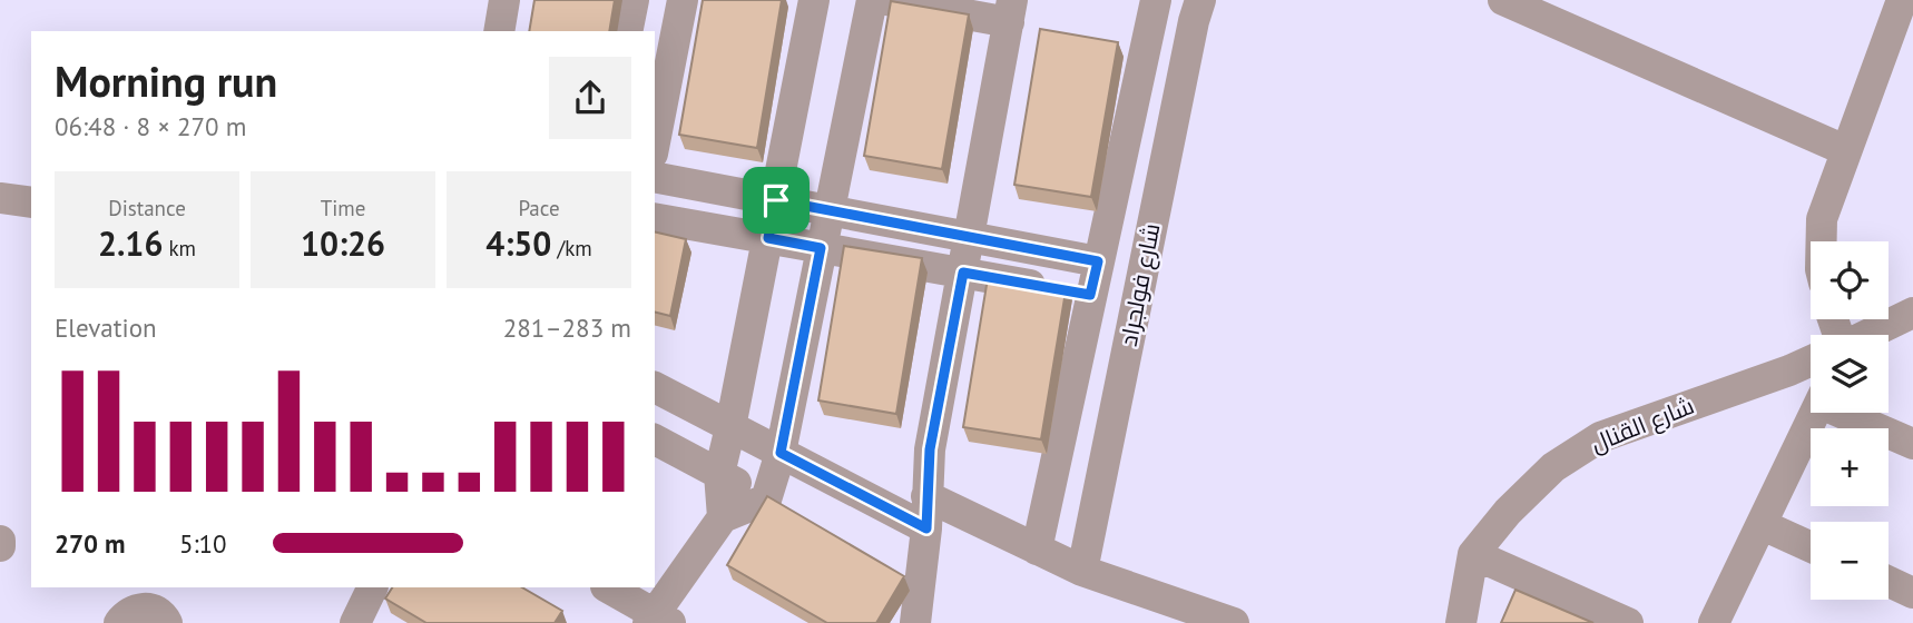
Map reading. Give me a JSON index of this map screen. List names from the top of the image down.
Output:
{
  "streets": {
    "street": ["شارع فولجراد", "شارع القنال"]
  },
  "page": {
    "heading": ["Morning run", "06:48 · 8 × 270 m"],
    "stats": [
      ["Distance", "2.16 km"],
      ["Time", "10:26"],
      ["Pace", "4:50 /km"]
    ],
    "map_buttons": ["+", "−"],
    "chart": ["Elevation", "281–283 m"],
    "list": [
      {
        "name": "270 m",
        "note": "5:10"
      }
    ]
  }
}
